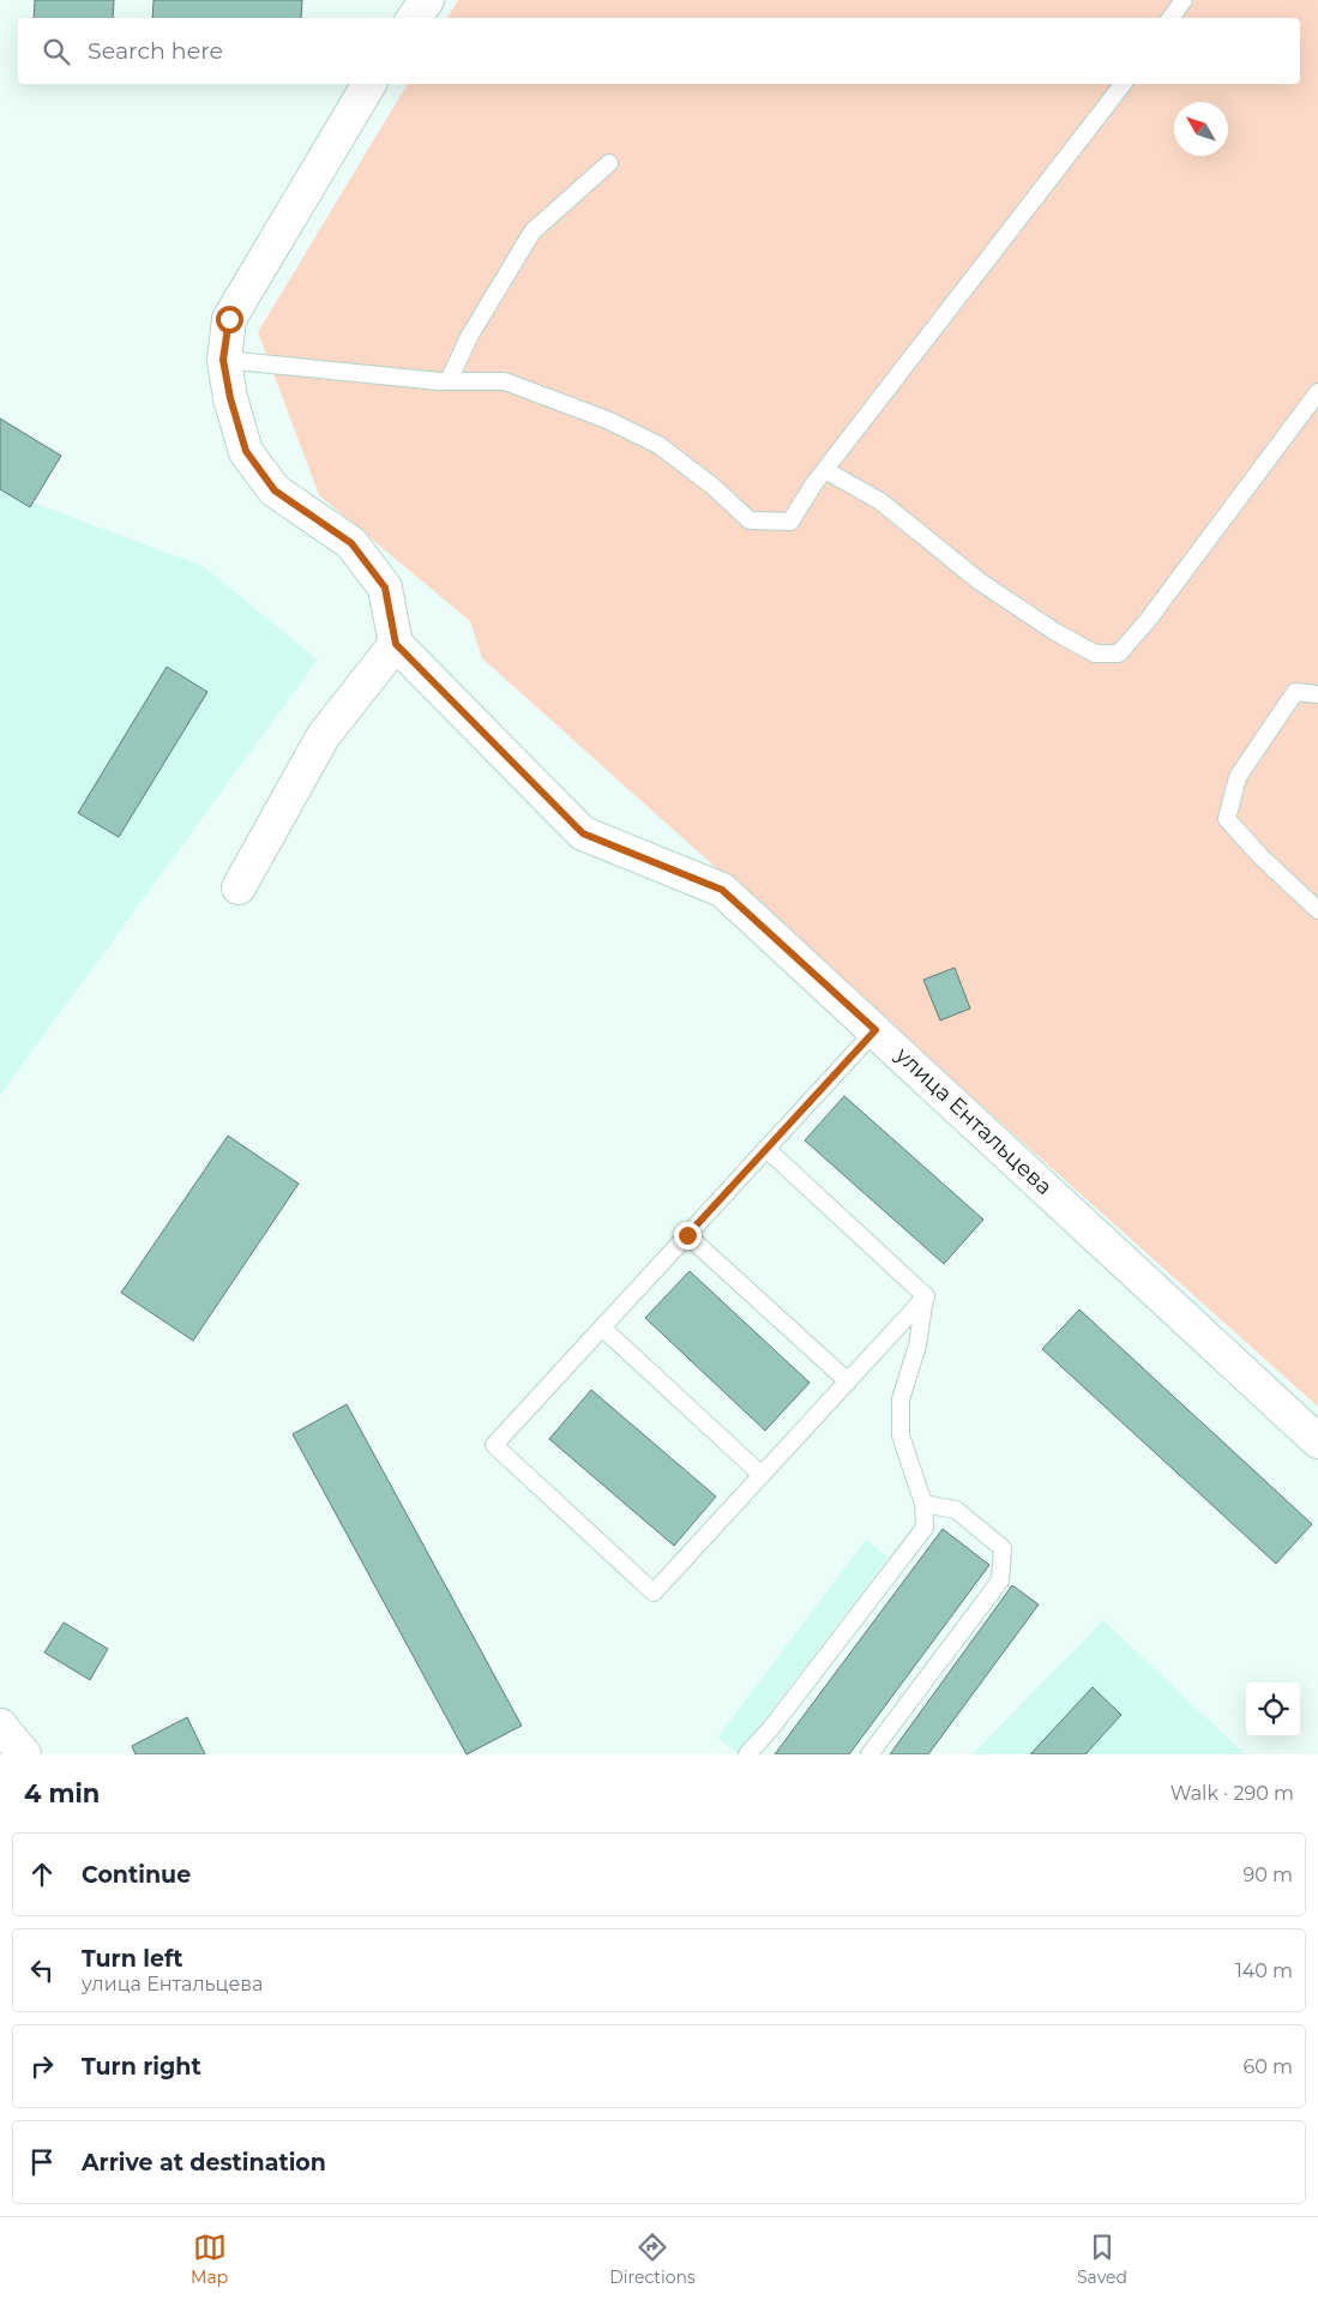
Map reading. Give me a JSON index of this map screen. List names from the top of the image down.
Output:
{
  "streets": {
    "street": ["улица Ентальцева"]
  },
  "north": "top left",
  "page": {
    "search": "Search here",
    "heading": ["4 min", "Walk · 290 m"],
    "list": [
      ["Continue", "90 m"],
      ["Turn left", "улица Ентальцева", "140 m"],
      ["Turn right", "60 m"],
      "Arrive at destination"
    ],
    "nav": ["Map", "Directions", "Saved"]
  }
}
